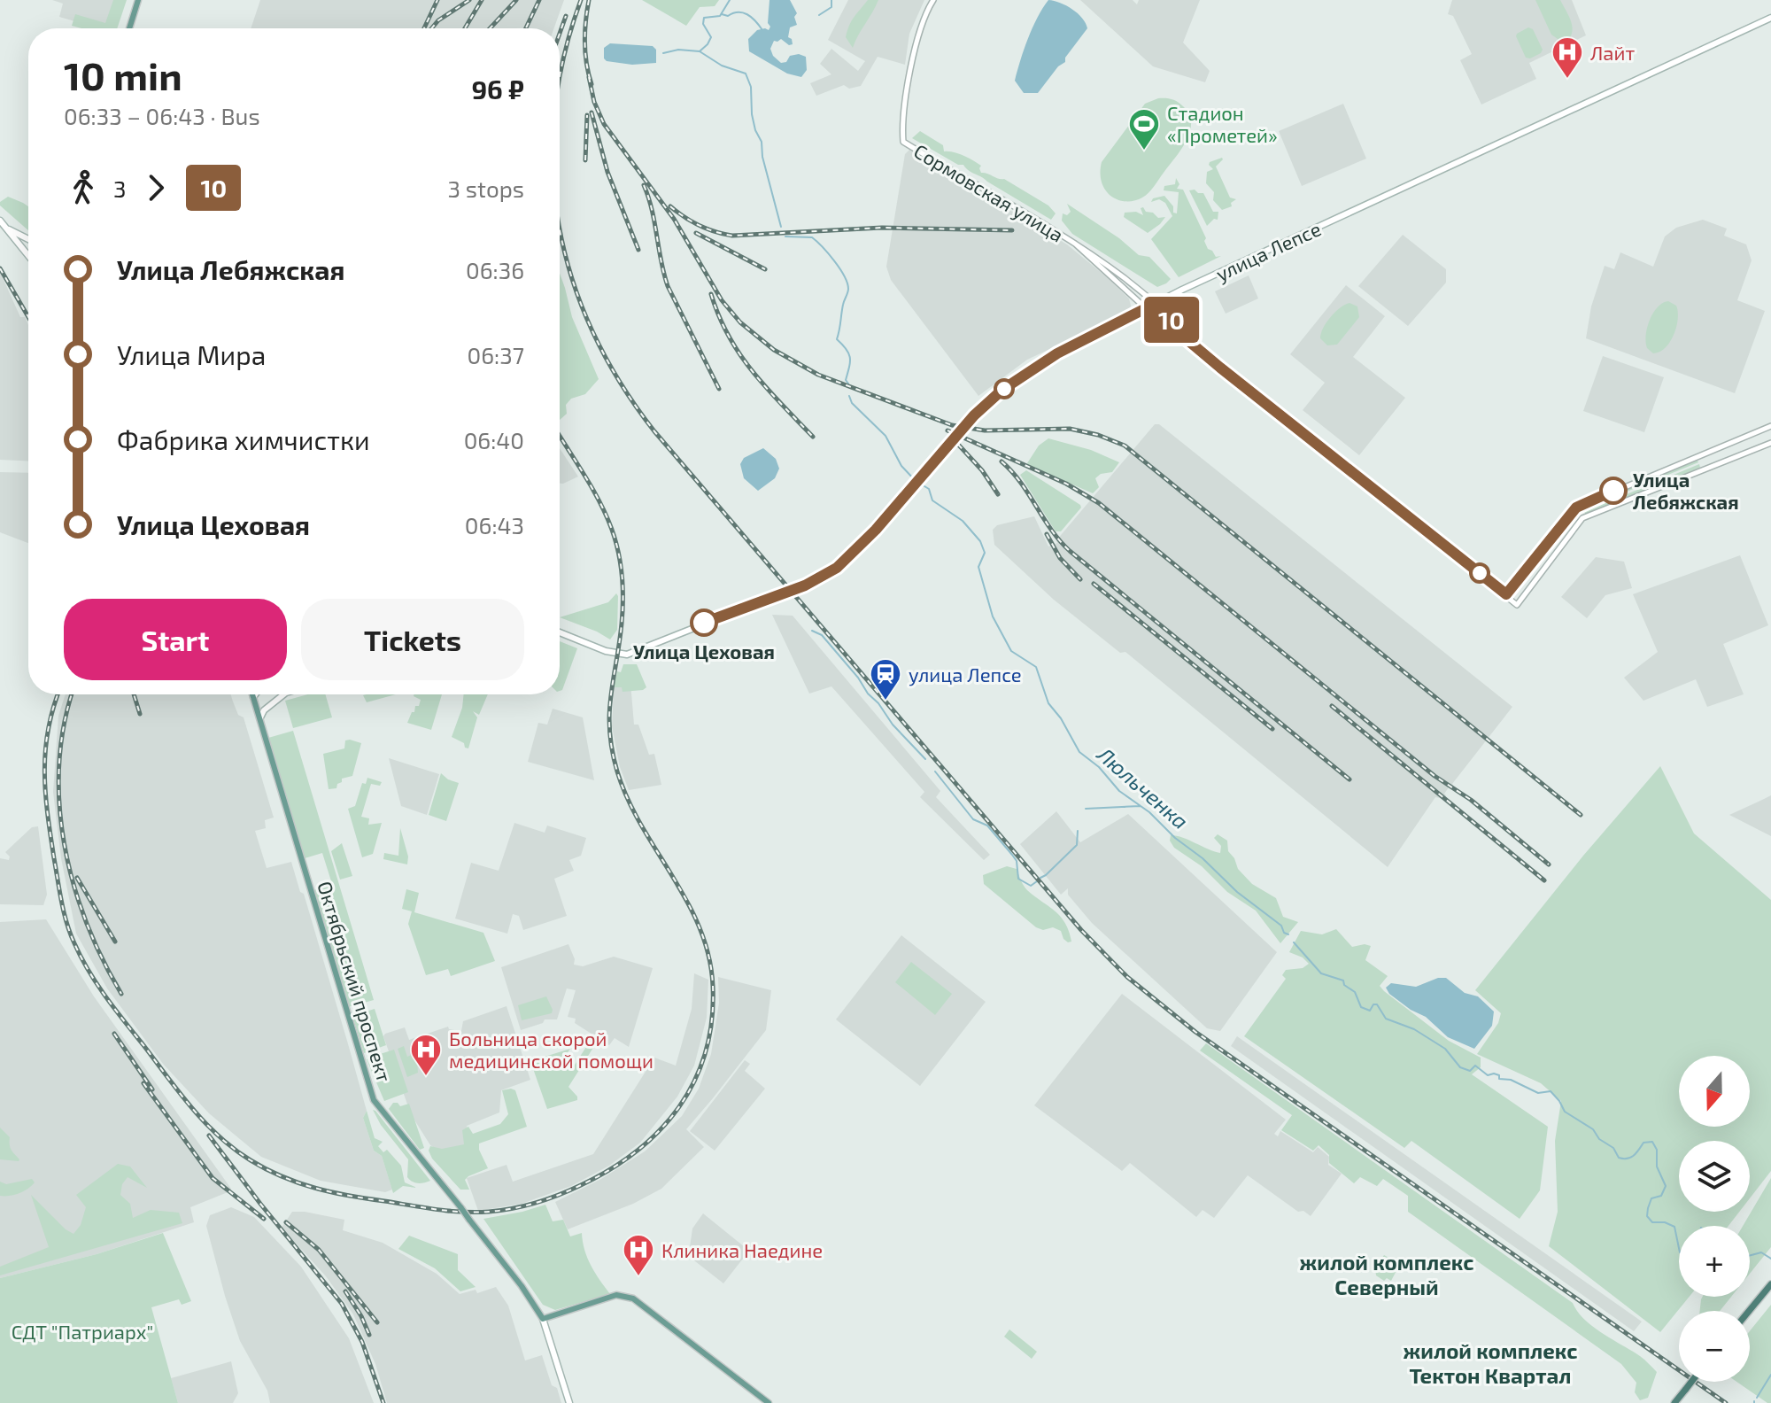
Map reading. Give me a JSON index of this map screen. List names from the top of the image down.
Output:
{
  "streets": {
    "main road": ["улица Лепсе", "Октябрьский проспект"],
    "street": ["Сормовская улица"]
  },
  "crossings": [
    ["Сормовская улица", "улица Лепсе"]
  ],
  "districts": ["жилой комплекс Северный", "жилой комплекс Тектон Квартал"],
  "water": ["Люльченка"],
  "parks": ["СДТ \"Патриарх\""],
  "places": {
    "hospital": ["Лайт", "Больница скорой медицинской помощи", "Клиника Наедине"],
    "sports": ["Стадион «Прометей»"],
    "other": ["Улица Лебяжская", "Улица Цеховая"],
    "station": ["улица Лепсе"]
  },
  "lines": ["bus line 10"],
  "north": "bottom",
  "page": {
    "on_map": "10",
    "heading": ["10 min", "06:33 – 06:43 · Bus", "96 ₽"],
    "legs": ["3", "10", "3 stops"],
    "list": [
      {
        "name": "Улица Лебяжская",
        "value": "06:36"
      },
      {
        "name": "Улица Мира",
        "value": "06:37"
      },
      {
        "name": "Фабрика химчистки",
        "value": "06:40"
      },
      {
        "name": "Улица Цеховая",
        "value": "06:43"
      }
    ],
    "buttons": ["Start", "Tickets"],
    "map_buttons": ["+", "−"]
  }
}
